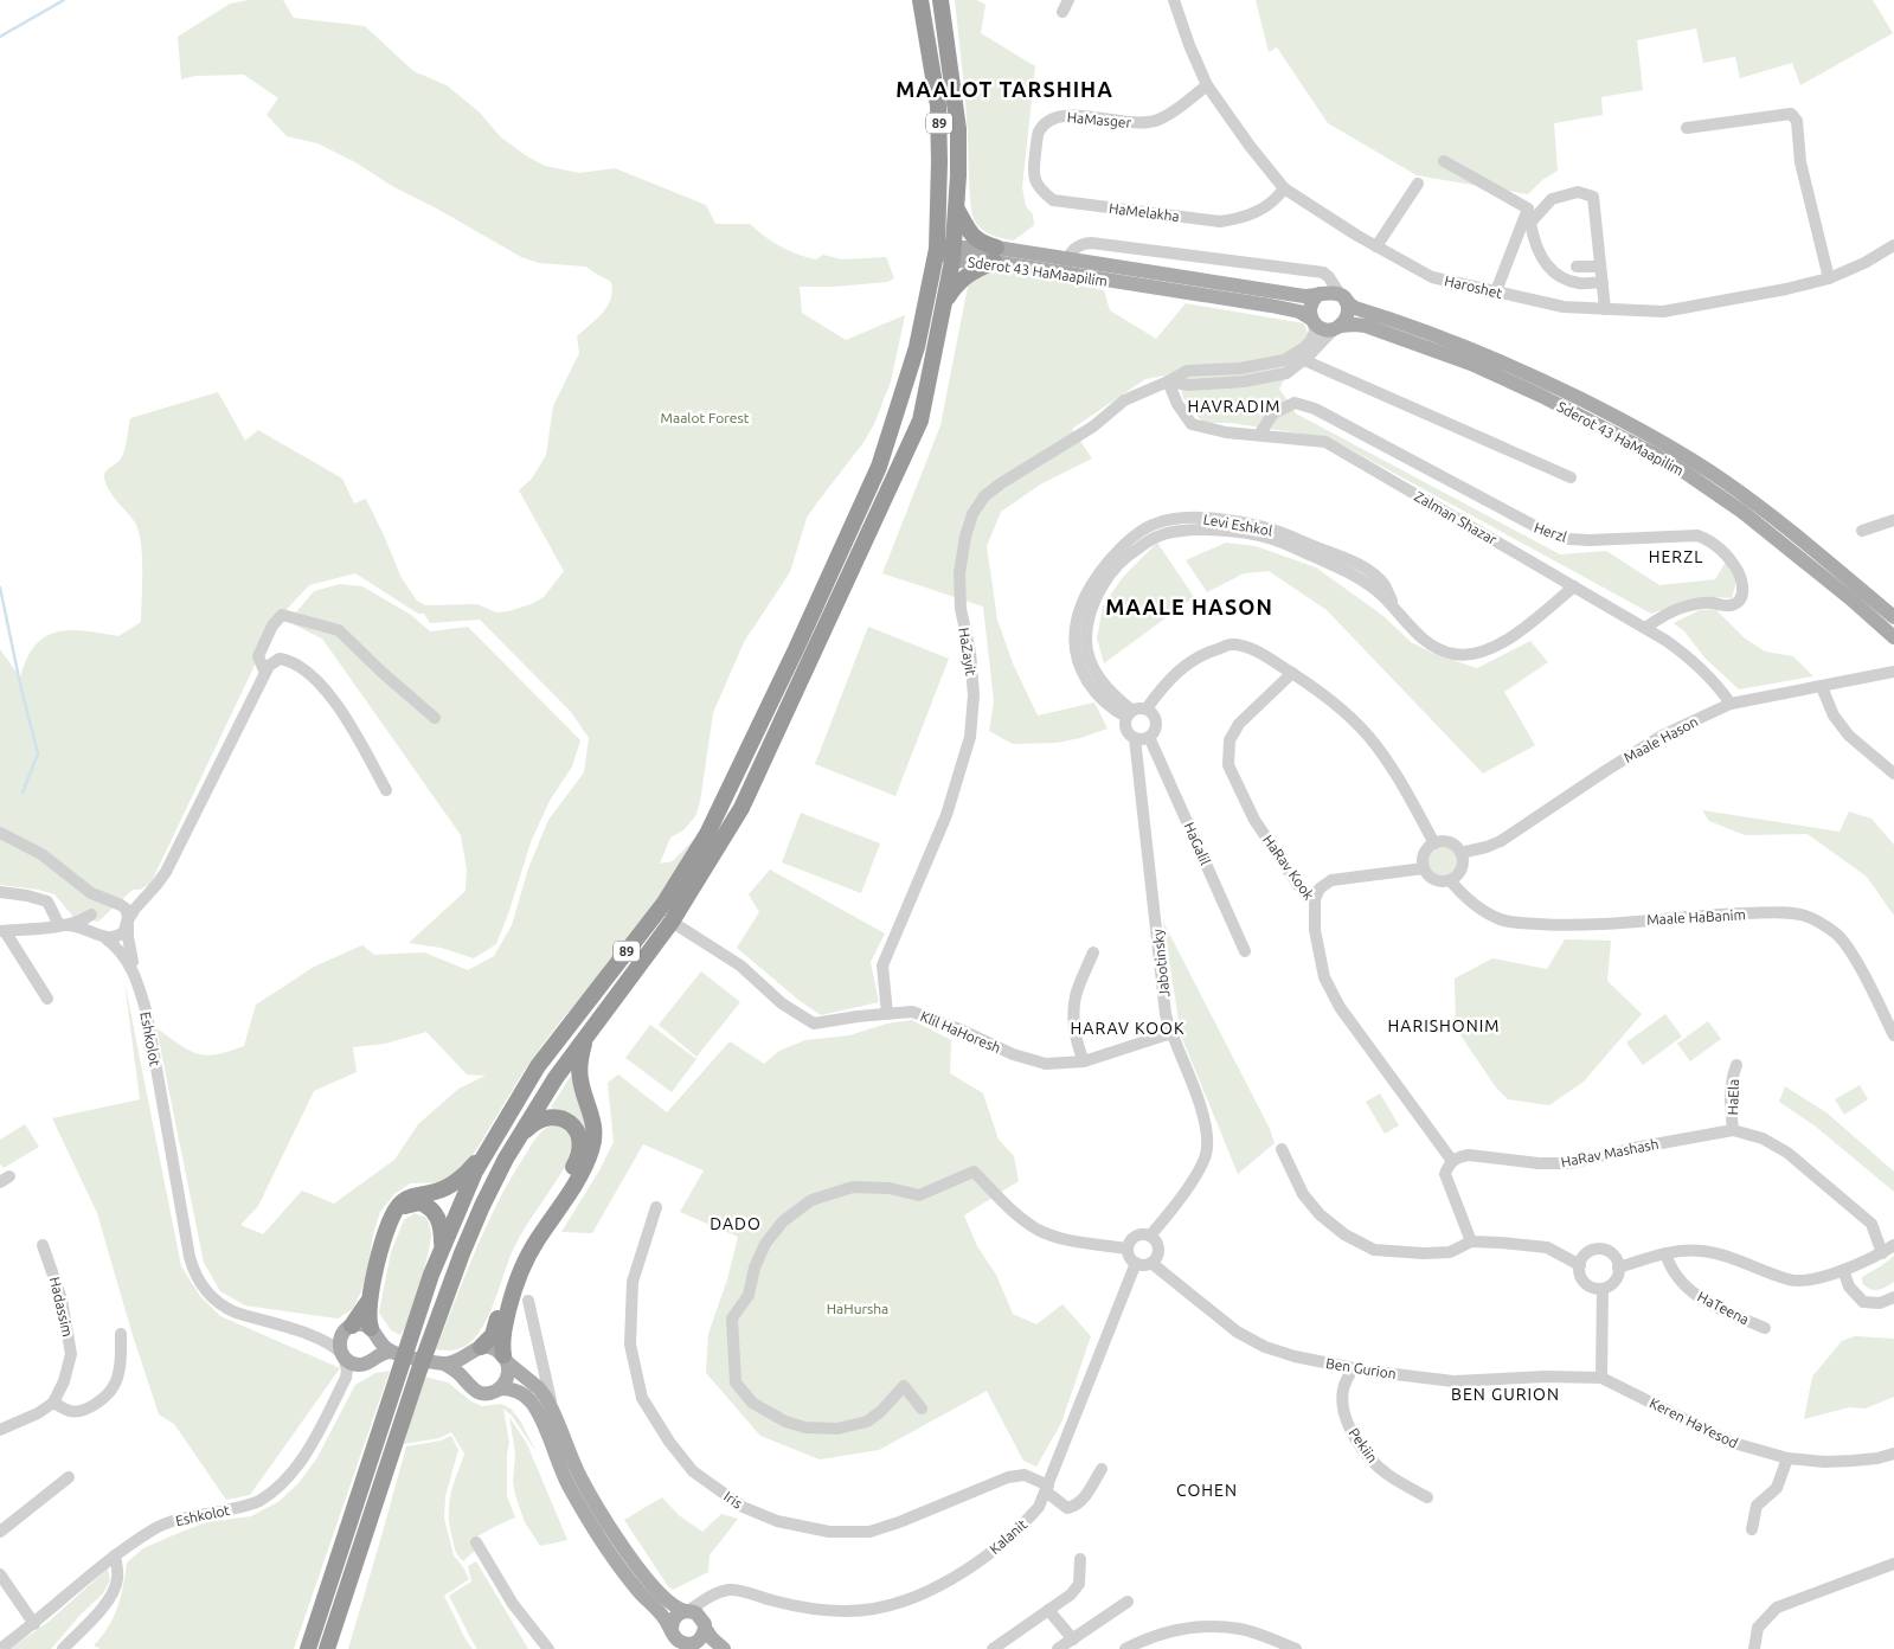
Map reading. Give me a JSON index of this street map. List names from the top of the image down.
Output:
{
  "streets": {
    "highway": ["89"],
    "main road": ["Sderot 43 HaMaapilim"],
    "street": [
      "HaMasger",
      "HaMelakha",
      "Haroshet",
      "Zalman Shazar",
      "Levi Eshkol",
      "Herzl",
      "HaZayit",
      "Maale Hason",
      "HaGalil",
      "HaRav Kook",
      "Maale HaBanim",
      "Jabotinsky",
      "Klil HaHoresh",
      "Eshkolot",
      "HaEla",
      "HaRav Mashash",
      "Hadassim",
      "HaTeena",
      "Ben Gurion",
      "Keren HaYesod",
      "Pekiin",
      "Iris",
      "Kalanit"
    ]
  },
  "crossings": [
    ["HaMasger", "HaMelakha"],
    ["HaMasger", "Haroshet"],
    ["89", "Sderot 43 HaMaapilim"],
    ["89", "Klil HaHoresh"],
    ["HaMelakha", "Haroshet"],
    ["Sderot 43 HaMaapilim", "HaZayit"],
    ["Zalman Shazar", "Levi Eshkol"],
    ["Zalman Shazar", "Herzl"],
    ["Zalman Shazar", "HaZayit"],
    ["Zalman Shazar", "Maale Hason"],
    ["Levi Eshkol", "HaGalil"],
    ["Levi Eshkol", "Jabotinsky"],
    ["HaZayit", "Klil HaHoresh"],
    ["Maale Hason", "Maale HaBanim"],
    ["HaGalil", "Jabotinsky"],
    ["HaRav Kook", "HaRav Mashash"],
    ["Jabotinsky", "Klil HaHoresh"],
    ["Jabotinsky", "Ben Gurion"],
    ["Jabotinsky", "Kalanit"],
    ["HaEla", "HaRav Mashash"],
    ["Ben Gurion", "Keren HaYesod"],
    ["Ben Gurion", "Pekiin"],
    ["Ben Gurion", "Kalanit"],
    ["Iris", "Kalanit"]
  ],
  "districts": [
    "MAALOT TARSHIHA",
    "HAVRADIM",
    "HERZL",
    "MAALE HASON",
    "HARISHONIM",
    "HARAV KOOK",
    "DADO",
    "BEN GURION",
    "COHEN"
  ],
  "parks": ["Maalot Forest", "HaHursha"]
}
